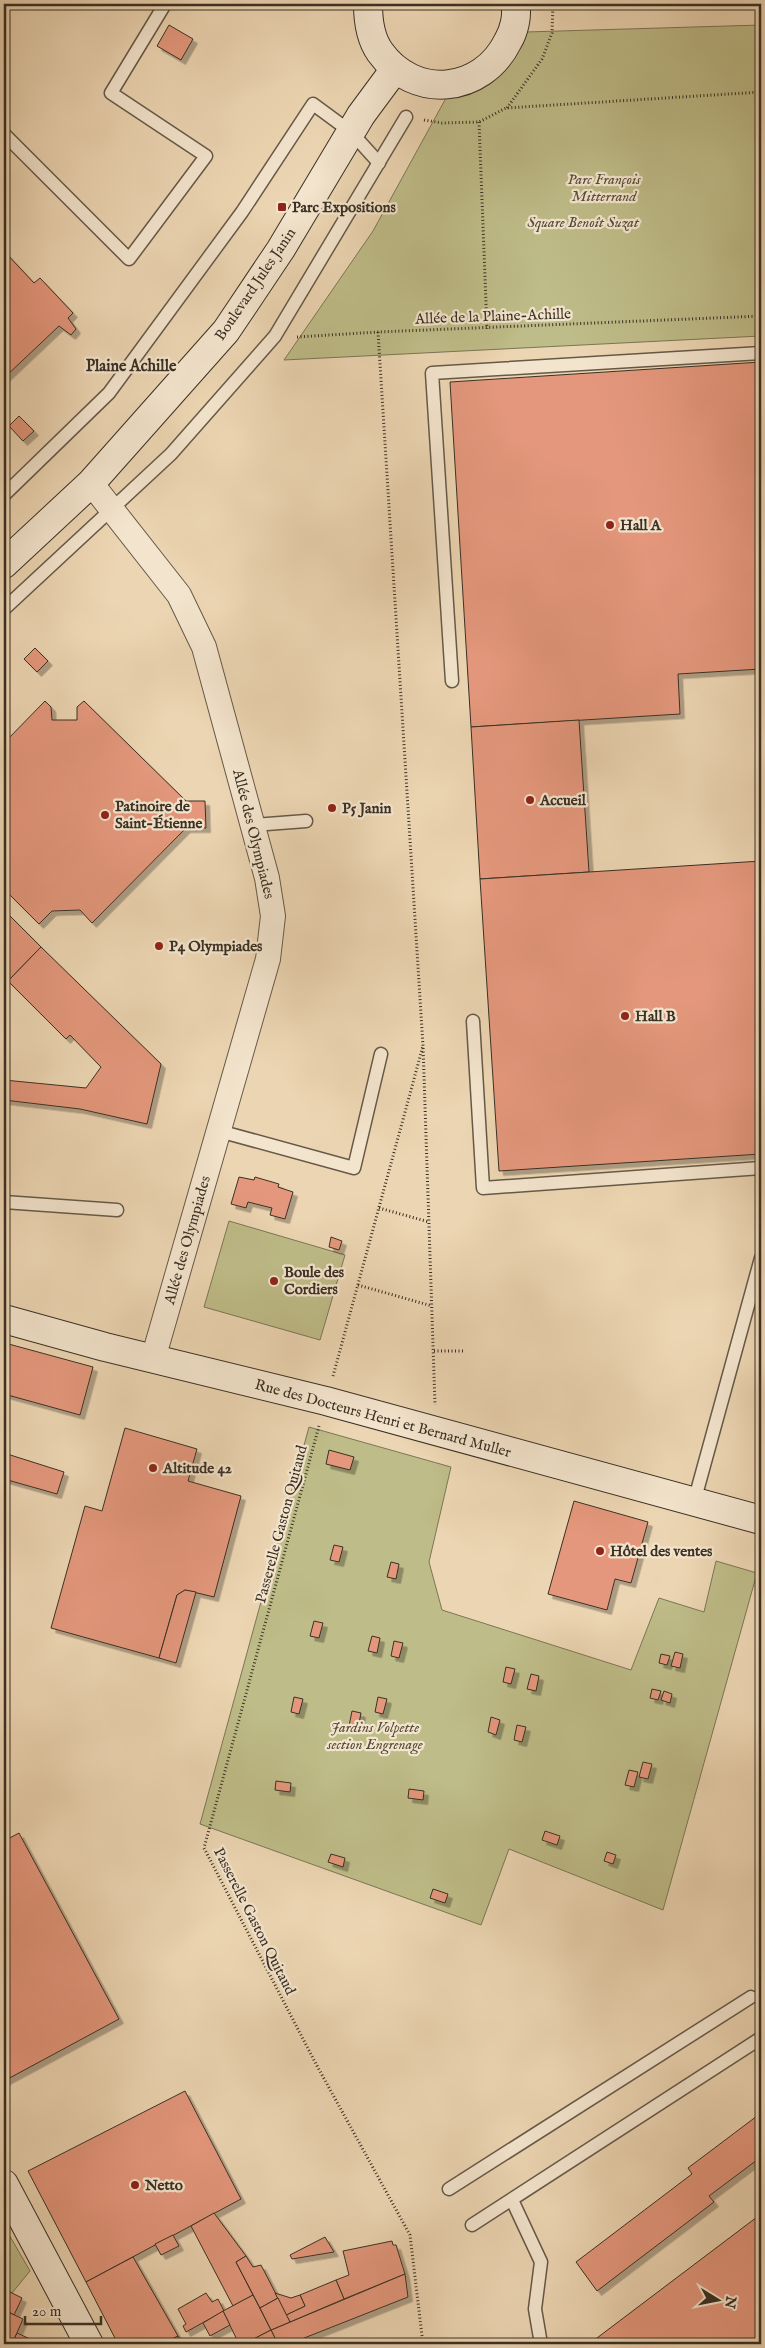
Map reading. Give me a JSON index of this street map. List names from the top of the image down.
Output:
{
  "streets": {
    "main road": ["Boulevard Jules Janin", "Rue des Docteurs Henri et Bernard Muller"],
    "street": ["Allée des Olympiades"],
    "path": ["Allée de la Plaine-Achille", "Passerelle Gaston Quitaud"]
  },
  "crossings": [
    ["Boulevard Jules Janin", "Allée des Olympiades"],
    ["Allée des Olympiades", "Rue des Docteurs Henri et Bernard Muller"],
    ["Rue des Docteurs Henri et Bernard Muller", "Passerelle Gaston Quitaud"]
  ],
  "districts": ["Plaine Achille"],
  "parks": ["Parc François Mitterrand", "Square Benoît Suzat", "Jardins Volpette section Engrenage"],
  "places": {
    "transit": ["Parc Expositions"],
    "other": [
      "Hall A",
      "Accueil",
      "P5 Janin",
      "Patinoire de Saint-Étienne",
      "P4 Olympiades",
      "Hall B",
      "Boule des Cordiers",
      "Altitude 42",
      "Hôtel des ventes",
      "Netto"
    ]
  },
  "scale_bar": "20 m",
  "north": "right"
}
